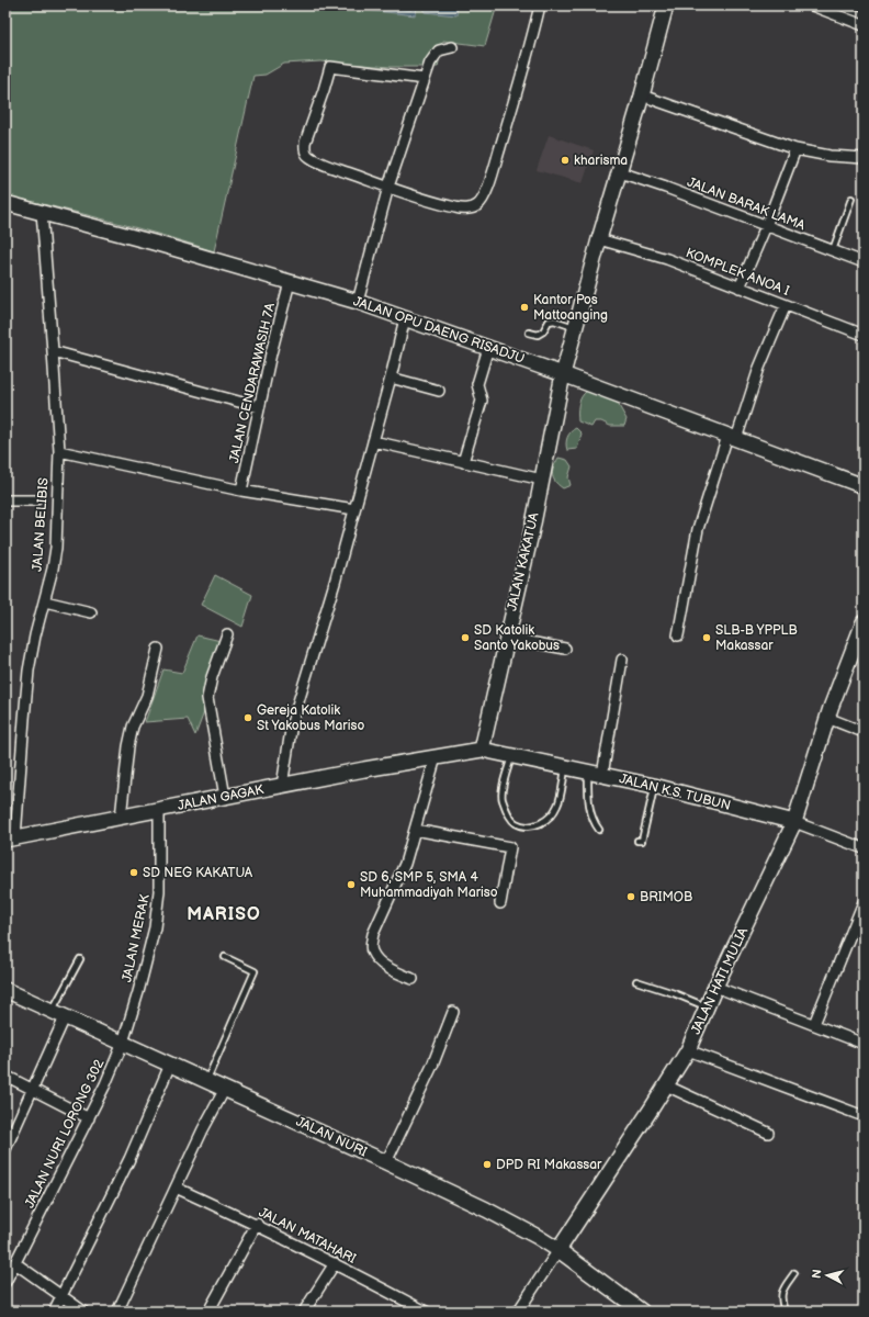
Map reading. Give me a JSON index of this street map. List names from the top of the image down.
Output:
{
  "streets": {
    "main road": [
      "JALAN OPU DAENG RISADJU",
      "JALAN KAKATUA",
      "JALAN K.S. TUBUN",
      "JALAN GAGAK",
      "JALAN HATI MULIA",
      "JALAN NURI"
    ],
    "street": [
      "JALAN BARAK LAMA",
      "KOMPLEK ANOA I",
      "JALAN CENDARAWASIH 7A",
      "JALAN BELIBIS",
      "JALAN MERAK",
      "JALAN NURI LORONG 302",
      "JALAN MATAHARI"
    ]
  },
  "crossings": [
    ["JALAN BARAK LAMA", "JALAN KAKATUA"],
    ["KOMPLEK ANOA I", "JALAN KAKATUA"],
    ["JALAN OPU DAENG RISADJU", "JALAN CENDARAWASIH 7A"],
    ["JALAN OPU DAENG RISADJU", "JALAN BELIBIS"],
    ["JALAN OPU DAENG RISADJU", "JALAN KAKATUA"],
    ["JALAN BELIBIS", "JALAN GAGAK"],
    ["JALAN KAKATUA", "JALAN K.S. TUBUN"],
    ["JALAN KAKATUA", "JALAN GAGAK"],
    ["JALAN K.S. TUBUN", "JALAN GAGAK"],
    ["JALAN K.S. TUBUN", "JALAN HATI MULIA"],
    ["JALAN GAGAK", "JALAN MERAK"],
    ["JALAN MERAK", "JALAN NURI LORONG 302"],
    ["JALAN MERAK", "JALAN NURI"],
    ["JALAN HATI MULIA", "JALAN NURI"],
    ["JALAN NURI LORONG 302", "JALAN NURI"]
  ],
  "districts": ["MARISO"],
  "places": [
    "kharisma",
    "Kantor Pos Mattoanging",
    "SD Katolik Santo Yakobus",
    "SLB-B YPPLB Makassar",
    "Gereja Katolik St Yakobus Mariso",
    "SD NEG KAKATUA",
    "SD 6, SMP 5, SMA 4 Muhammadiyah Mariso",
    "BRIMOB",
    "DPD RI Makassar"
  ],
  "north": "left"
}
